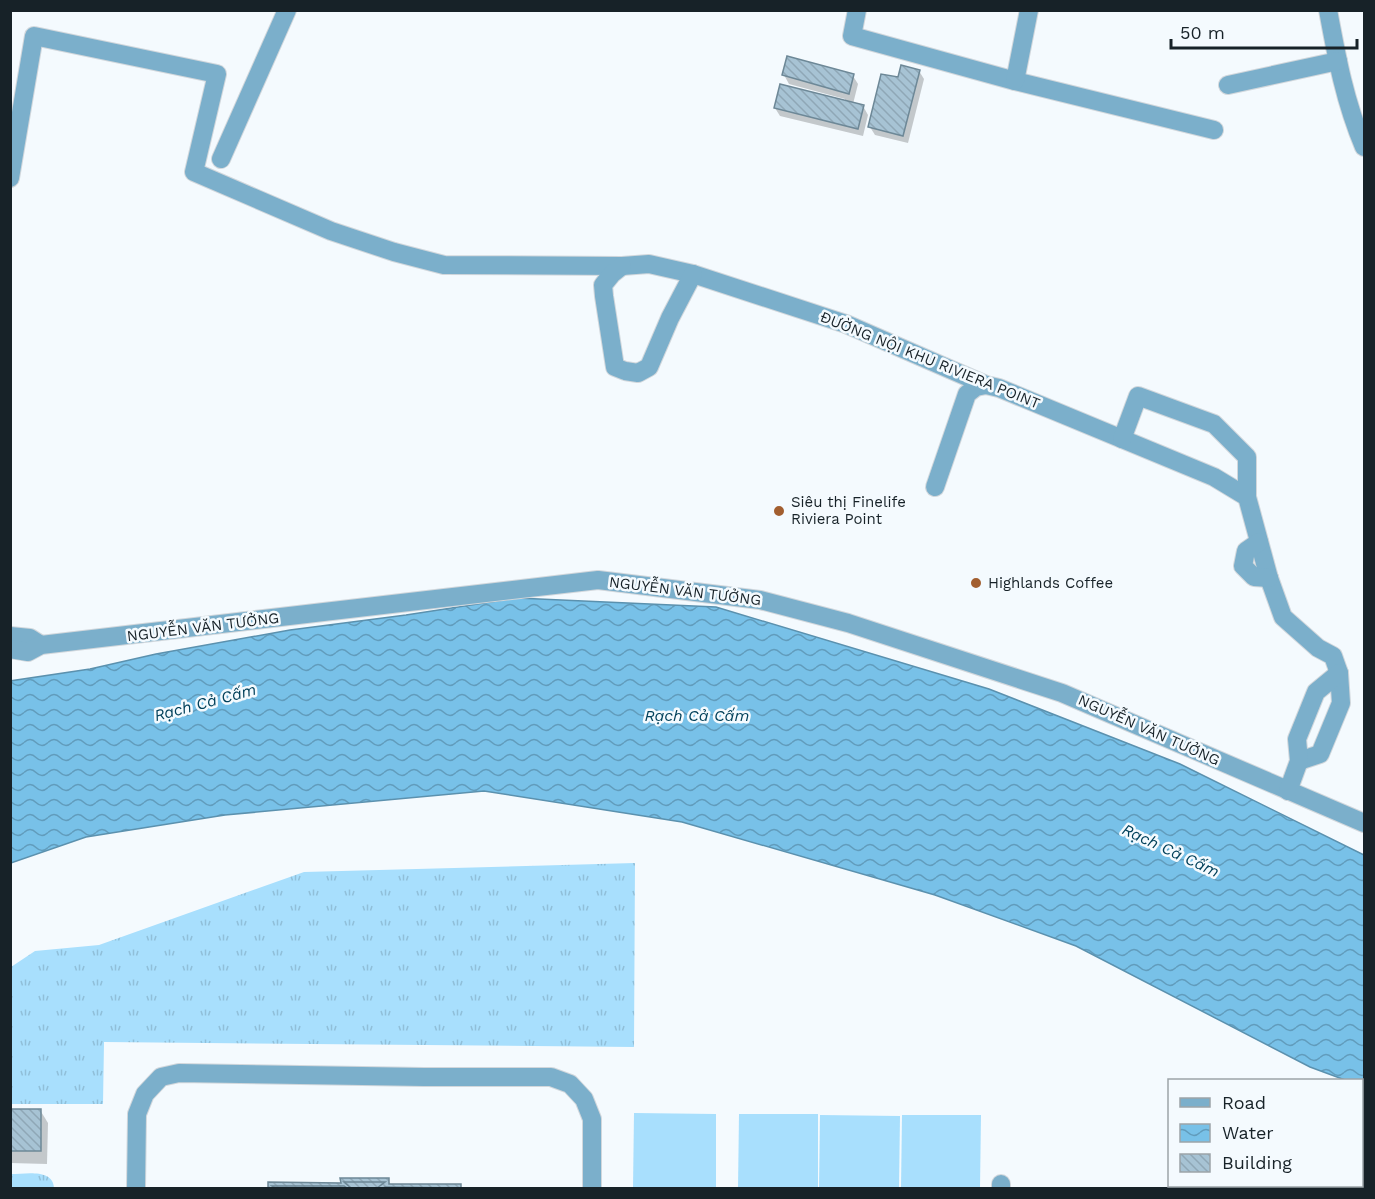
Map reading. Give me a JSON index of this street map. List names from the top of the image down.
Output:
{
  "streets": {
    "street": ["ĐƯỜNG NỘI KHU RIVIERA POINT", "NGUYỄN VĂN TƯỞNG"]
  },
  "water": ["Rạch Cả Cấm"],
  "places": ["Siêu thị Finelife Riviera Point", "Highlands Coffee"],
  "legend": ["Road", "Water", "Building"],
  "scale_bar": "50 m"
}
